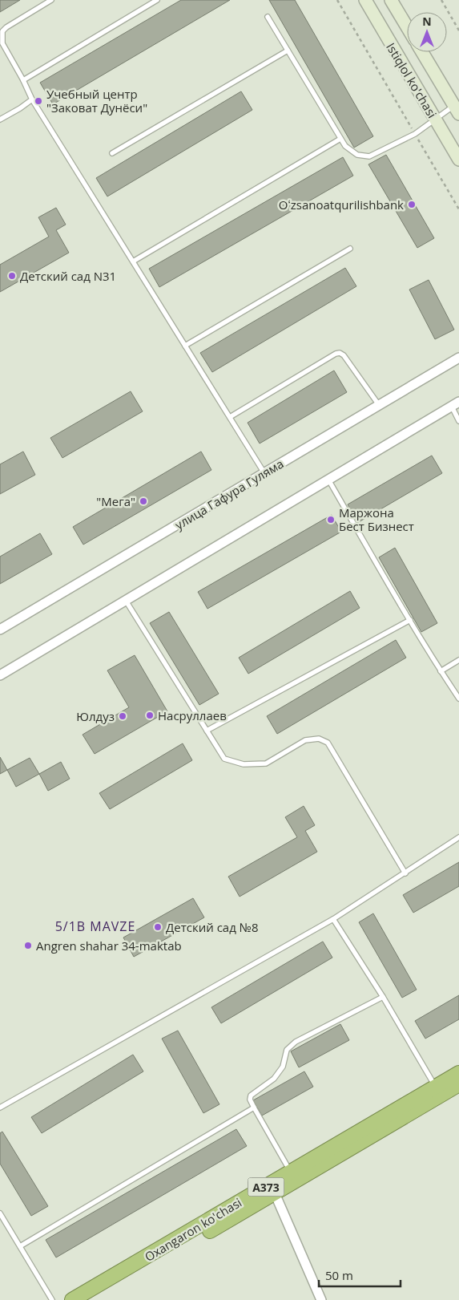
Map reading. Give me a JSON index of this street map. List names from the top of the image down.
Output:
{
  "streets": {
    "highway": ["A373", "Oxangaron ko'chasi"],
    "main road": ["Istiqlol ko'chasi"],
    "street": ["улица Гафура Гуляма"]
  },
  "districts": ["5/1B MAVZE"],
  "places": [
    "Учебный центр \"Заковат Дунёси\"",
    "Oʻzsanoatqurilishbank",
    "Детский сад N31",
    "\"Мега\"",
    "Маржона Бест Бизнест",
    "Насруллаев",
    "Юлдуз",
    "Детский сад №8",
    "Angren shahar 34-maktab"
  ],
  "scale_bar": "50 m",
  "north": "top"
}
